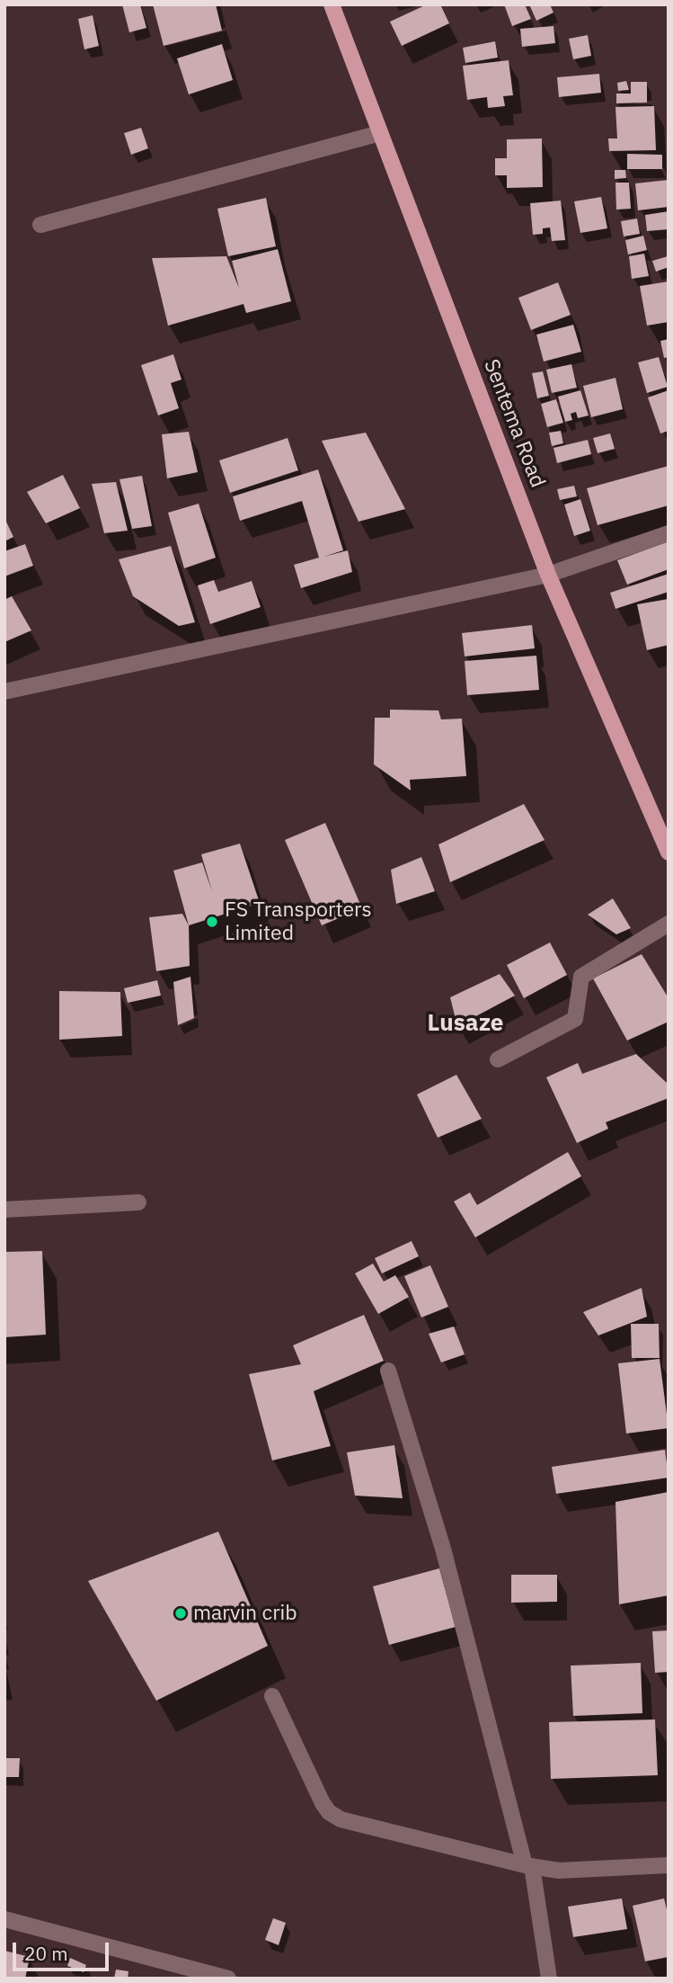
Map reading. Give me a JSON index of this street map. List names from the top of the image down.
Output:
{
  "streets": {
    "main road": ["Sentema Road"]
  },
  "districts": ["Lusaze"],
  "places": ["FS Transporters Limited", "marvin crib"],
  "scale_bar": "20 m"
}
